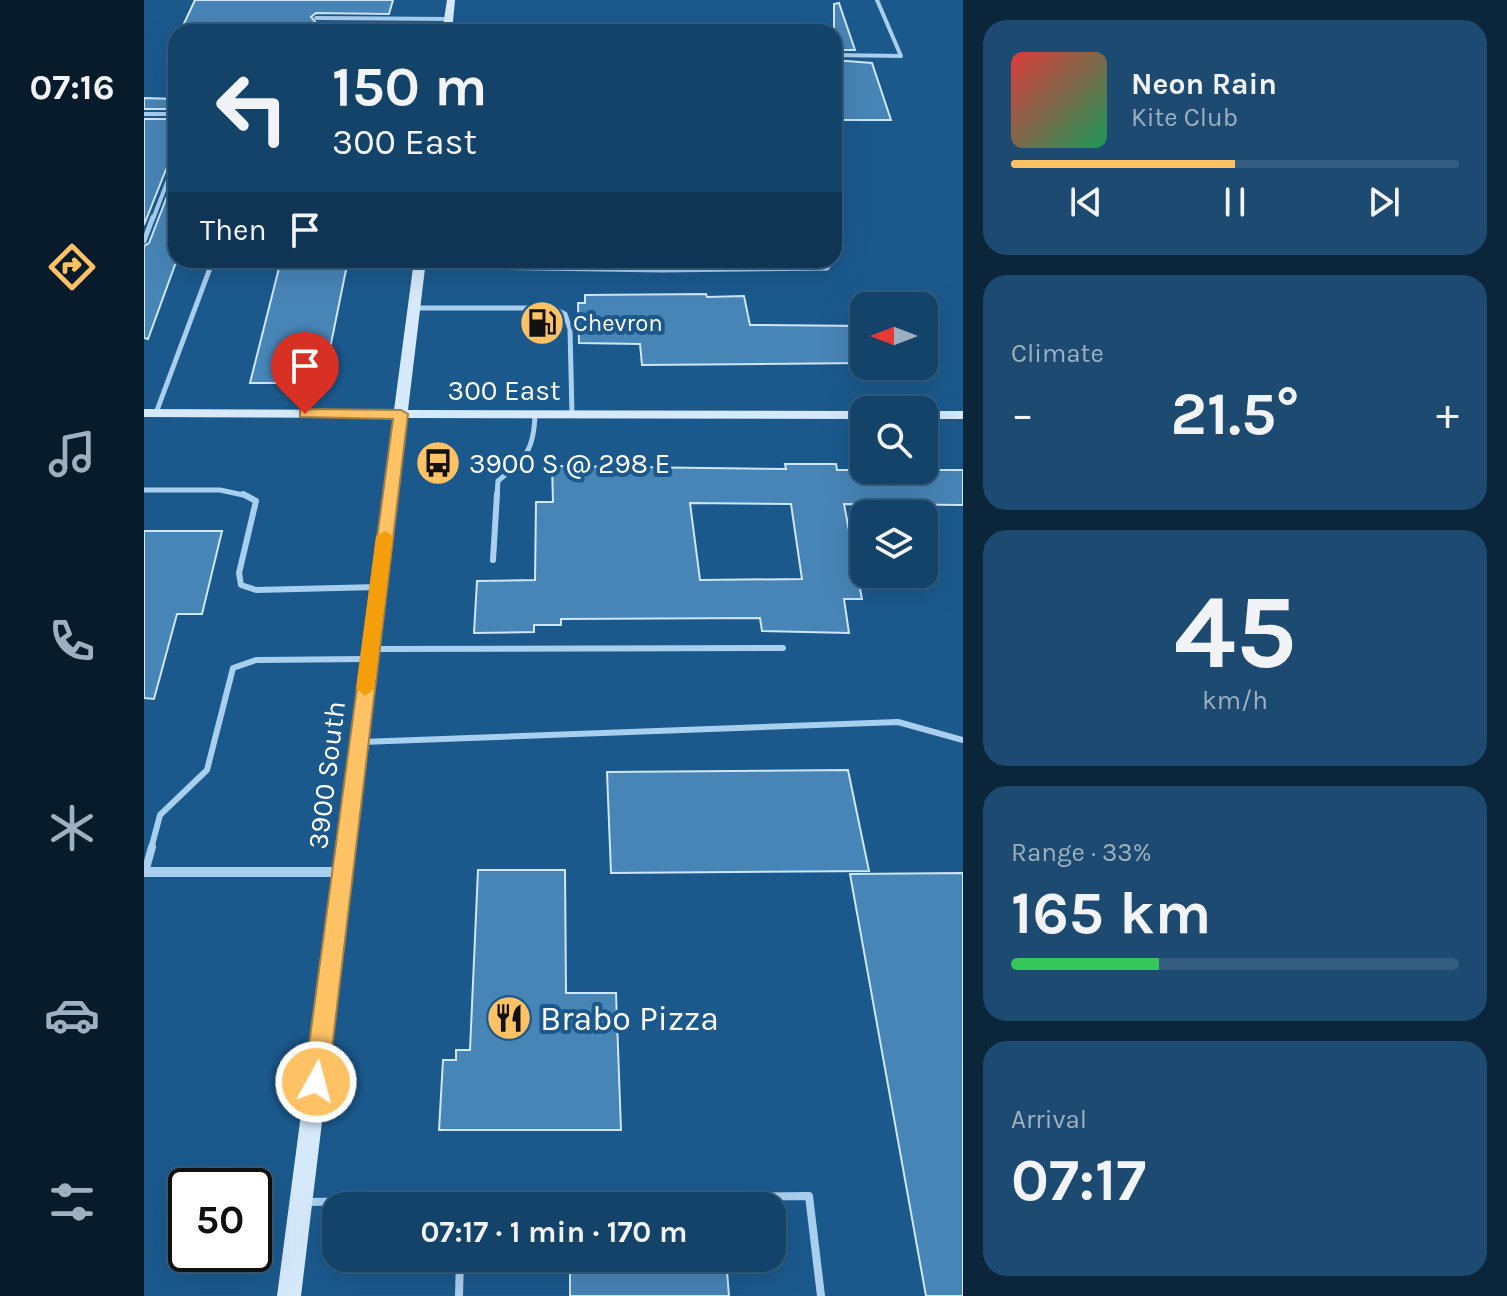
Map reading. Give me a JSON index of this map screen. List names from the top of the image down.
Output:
{
  "streets": {
    "main road": ["300 East", "3900 South"]
  },
  "crossings": [
    ["300 East", "3900 South"]
  ],
  "places": {
    "fuel station": ["Chevron"],
    "bus stop": ["3900 S @ 298 E"],
    "restaurant": ["Brabo Pizza"]
  },
  "north": "left",
  "page": {
    "tabs": "07:16",
    "turn": ["150 m", "300 East"],
    "song": ["Neon Rain", "Kite Club"],
    "then": "Then",
    "tile": [
      "Climate",
      ["45", "km/h"],
      ["Range · 33%", "165 km"],
      ["Arrival", "07:17"]
    ],
    "heat": ["−", "21.5°", "+"],
    "limit": "50",
    "trip": "07:17 · 1 min · 170 m"
  }
}
